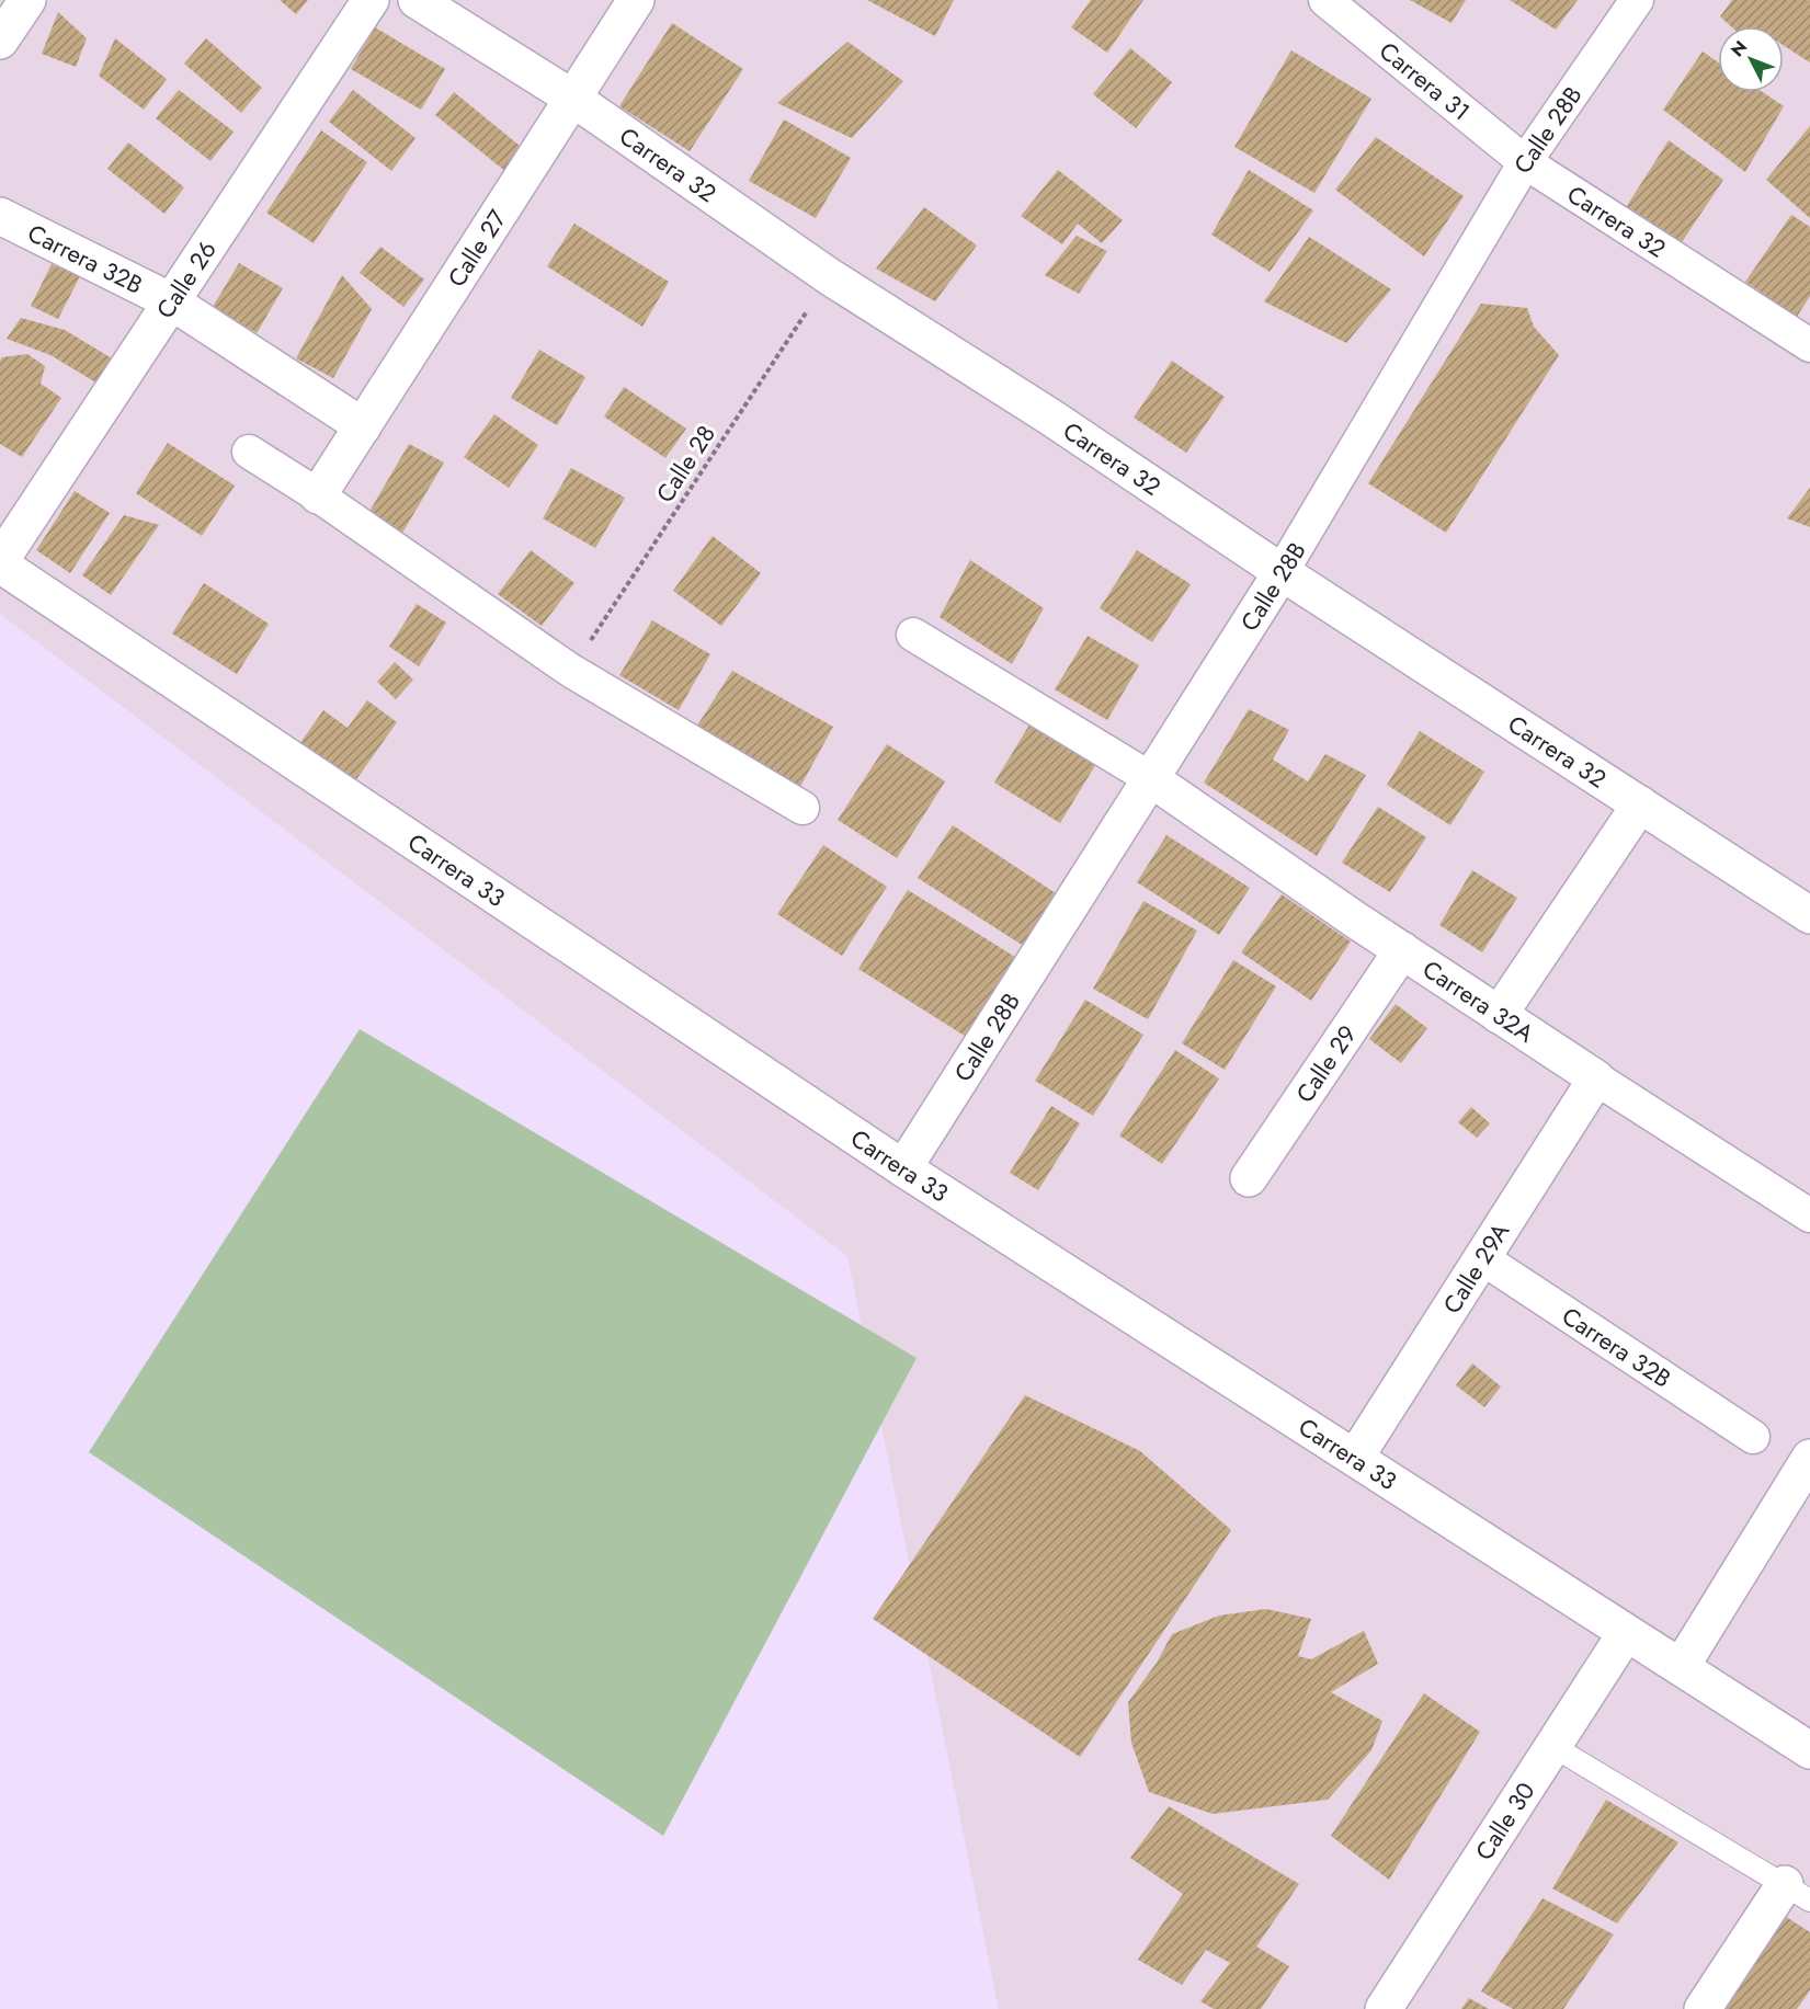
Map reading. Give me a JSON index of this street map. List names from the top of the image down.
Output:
{
  "streets": {
    "street": [
      "Carrera 31",
      "Calle 28B",
      "Carrera 32",
      "Calle 27",
      "Carrera 32B",
      "Calle 26",
      "Carrera 33",
      "Carrera 32A",
      "Calle 29",
      "Calle 29A",
      "Calle 30"
    ],
    "path": ["Calle 28"]
  },
  "crossings": [
    ["Carrera 31", "Calle 28B"],
    ["Carrera 31", "Carrera 32"],
    ["Calle 28B", "Carrera 32"],
    ["Calle 28B", "Carrera 33"],
    ["Calle 28B", "Carrera 32A"],
    ["Carrera 32", "Calle 27"],
    ["Carrera 32", "Calle 28"],
    ["Calle 27", "Carrera 32B"],
    ["Carrera 32B", "Calle 26"],
    ["Carrera 32B", "Calle 29A"],
    ["Calle 26", "Carrera 33"],
    ["Carrera 33", "Calle 29A"],
    ["Carrera 33", "Calle 30"],
    ["Carrera 32A", "Calle 29"],
    ["Carrera 32A", "Calle 29A"]
  ],
  "north": "top left"
}
